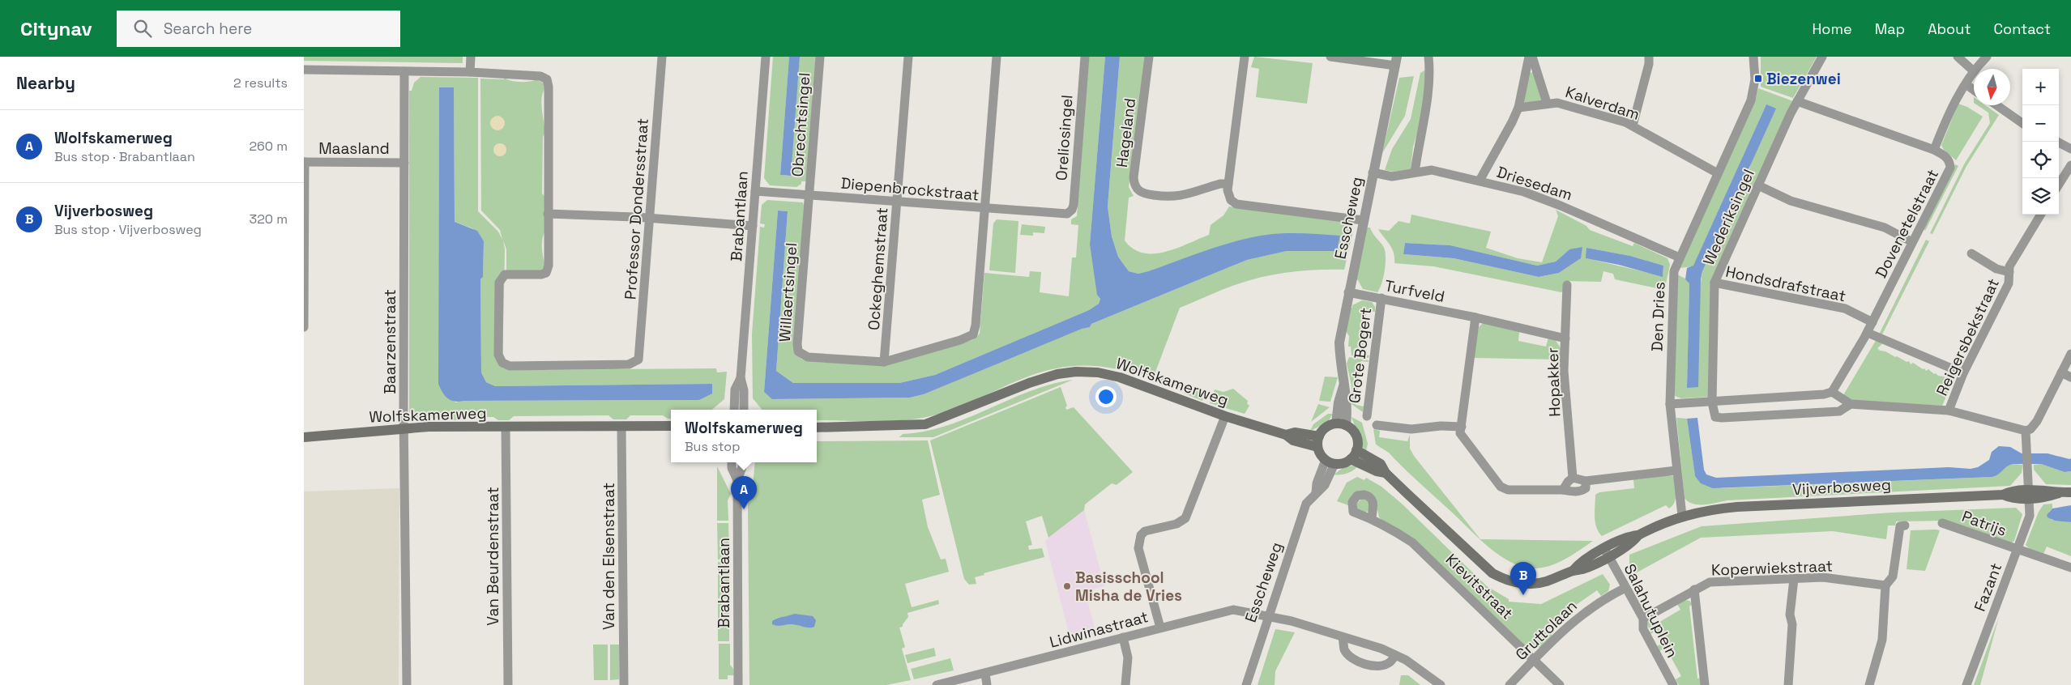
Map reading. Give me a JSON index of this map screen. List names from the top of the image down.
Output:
{
  "streets": {
    "main road": ["Wolfskamerweg", "Vijverbosweg"],
    "street": [
      "Kalverdam",
      "Obrechtsingel",
      "Hageland",
      "Oreliosingel",
      "Maasland",
      "Driesedam",
      "Diepenbrockstraat",
      "Professor Dondersstraat",
      "Brabantlaan",
      "Wederiksingel",
      "Esscheweg",
      "Dovenetelstraat",
      "Ockeghemstraat",
      "Hondsdrafstraat",
      "Turfveld",
      "Willaertsingel",
      "Den Dries",
      "Reigersbekstraat",
      "Baarzenstraat",
      "Grote Bogert",
      "Hopakker",
      "Patrijs",
      "Van Beurdenstraat",
      "Van den Elsenstraat",
      "Koperwiekstraat",
      "Kievitstraat",
      "Fazant",
      "Salahutuplein",
      "Lidwinastraat",
      "Gruttolaan"
    ]
  },
  "crossings": [
    ["Kalverdam", "Den Dries"],
    ["Obrechtsingel", "Diepenbrockstraat"],
    ["Obrechtsingel", "Willaertsingel"],
    ["Oreliosingel", "Diepenbrockstraat"],
    ["Maasland", "Baarzenstraat"],
    ["Driesedam", "Esscheweg"],
    ["Driesedam", "Den Dries"],
    ["Diepenbrockstraat", "Brabantlaan"],
    ["Diepenbrockstraat", "Ockeghemstraat"],
    ["Diepenbrockstraat", "Willaertsingel"],
    ["Wederiksingel", "Hondsdrafstraat"],
    ["Esscheweg", "Turfveld"],
    ["Esscheweg", "Wolfskamerweg"],
    ["Esscheweg", "Vijverbosweg"],
    ["Esscheweg", "Lidwinastraat"],
    ["Dovenetelstraat", "Hondsdrafstraat"],
    ["Ockeghemstraat", "Willaertsingel"],
    ["Turfveld", "Grote Bogert"],
    ["Turfveld", "Hopakker"],
    ["Den Dries", "Vijverbosweg"],
    ["Baarzenstraat", "Wolfskamerweg"],
    ["Wolfskamerweg", "Vijverbosweg"],
    ["Wolfskamerweg", "Van Beurdenstraat"],
    ["Wolfskamerweg", "Van den Elsenstraat"],
    ["Vijverbosweg", "Fazant"],
    ["Vijverbosweg", "Salahutuplein"],
    ["Patrijs", "Fazant"],
    ["Koperwiekstraat", "Salahutuplein"],
    ["Kievitstraat", "Gruttolaan"],
    ["Salahutuplein", "Gruttolaan"]
  ],
  "places": {
    "transit": ["Biezenwei"],
    "other": ["Basisschool Misha de Vries"]
  },
  "north": "bottom",
  "page": {
    "header": "Citynav",
    "search": "Search here",
    "nav": [
      "Home",
      "Map",
      "About",
      "Contact"
    ],
    "heading": ["Nearby", "2 results"],
    "map_buttons": ["+", "−"],
    "list": [
      {
        "mark": "A",
        "name": "Wolfskamerweg",
        "note": "Bus stop · Brabantlaan",
        "value": "260 m"
      },
      {
        "mark": "B",
        "name": "Vijverbosweg",
        "note": "Bus stop · Vijverbosweg",
        "value": "320 m"
      }
    ],
    "popup": ["Wolfskamerweg", "Bus stop"],
    "pins": ["A", "B"]
  }
}
